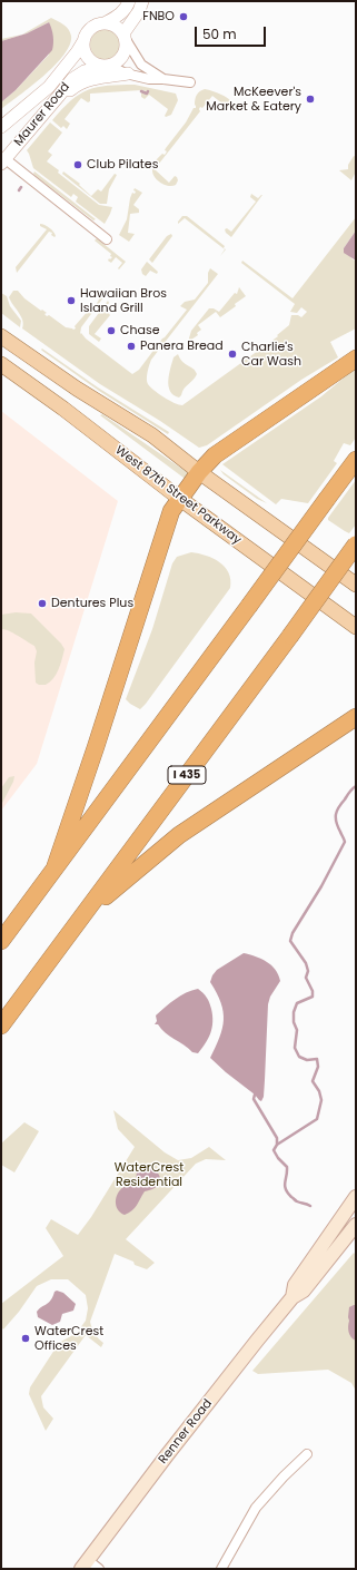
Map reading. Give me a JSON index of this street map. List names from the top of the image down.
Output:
{
  "streets": {
    "highway": ["I 435"],
    "main road": ["West 87th Street Parkway", "Renner Road"],
    "street": ["Maurer Road"]
  },
  "parks": ["WaterCrest Residential"],
  "places": [
    "FNBO",
    "McKeever's Market & Eatery",
    "Club Pilates",
    "Hawaiian Bros Island Grill",
    "Chase",
    "Panera Bread",
    "Charlie's Car Wash",
    "Dentures Plus",
    "WaterCrest Offices"
  ],
  "scale_bar": "50 m"
}
